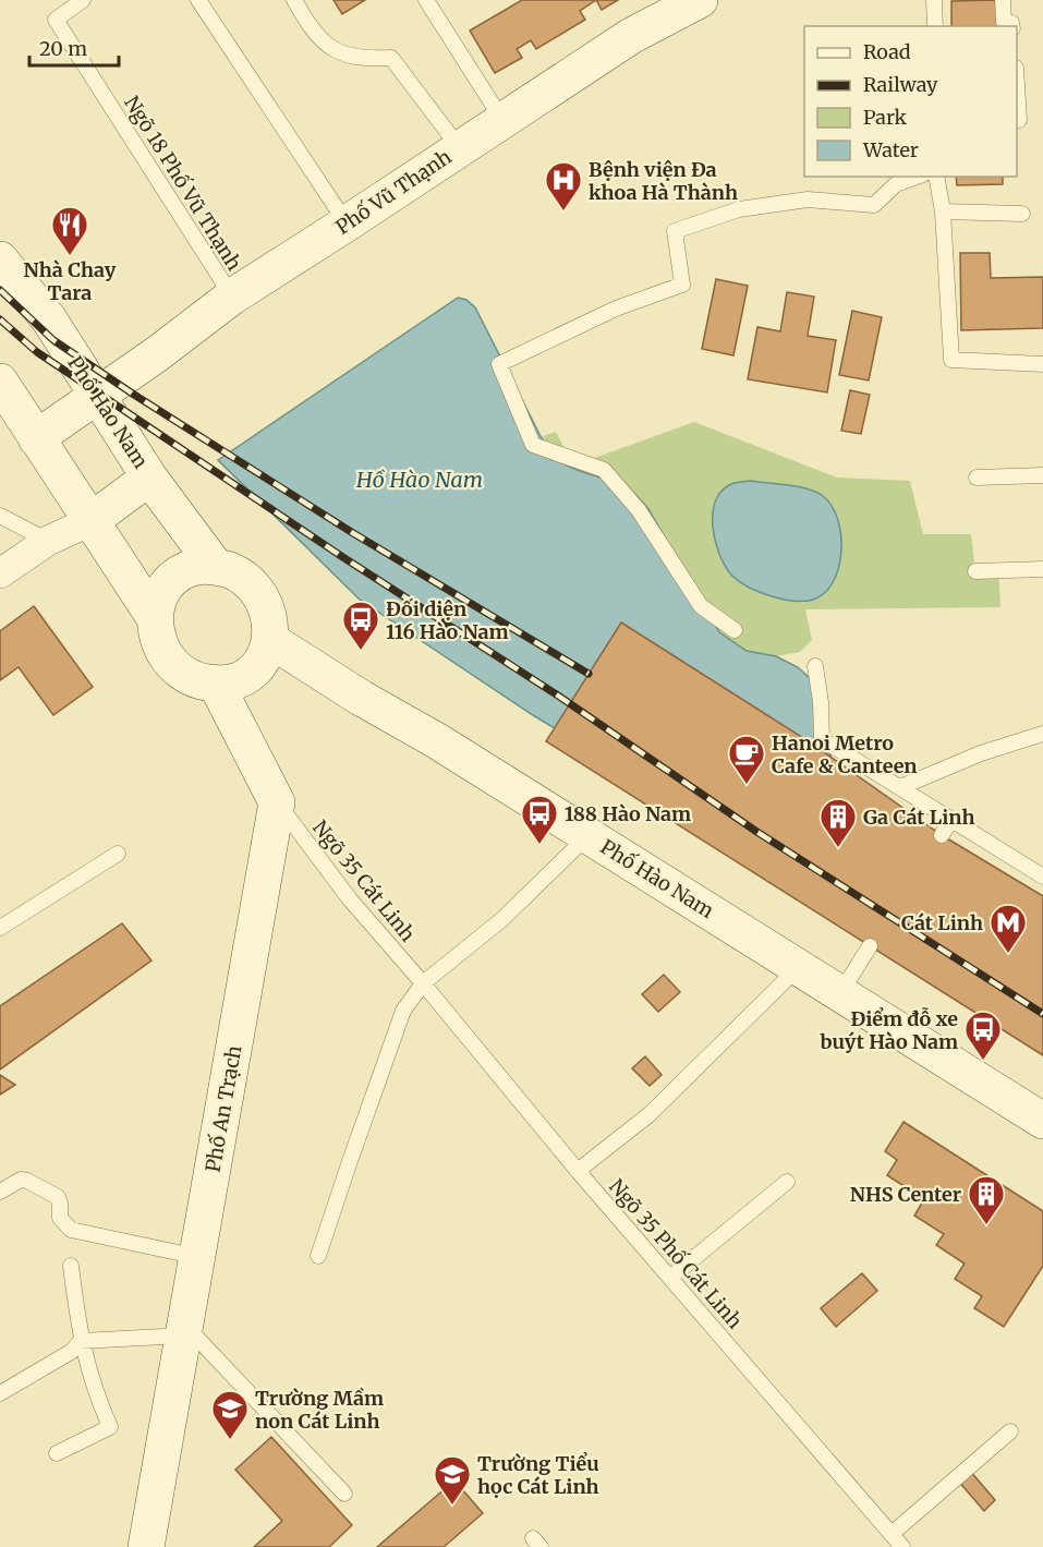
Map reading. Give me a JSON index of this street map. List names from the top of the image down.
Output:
{
  "streets": {
    "main road": ["Phố Vũ Thạnh", "Phố Hào Nam", "Phố An Trạch"],
    "lane": ["Ngõ 18 Phố Vũ Thạnh", "Ngõ 35 Cát Linh", "Ngõ 35 Phố Cát Linh"]
  },
  "crossings": [
    ["Ngõ 18 Phố Vũ Thạnh", "Phố Vũ Thạnh"],
    ["Phố Vũ Thạnh", "Phố Hào Nam"],
    ["Ngõ 35 Cát Linh", "Phố An Trạch"],
    ["Ngõ 35 Cát Linh", "Ngõ 35 Phố Cát Linh"]
  ],
  "water": ["Hồ Hào Nam"],
  "places": {
    "hospital": ["Bệnh viện Đa khoa Hà Thành"],
    "restaurant": ["Nhà Chay Tara"],
    "bus stop": ["Đối diện 116 Hào Nam", "188 Hào Nam", "Điểm đỗ xe buýt Hào Nam"],
    "cafe": ["Hanoi Metro Cafe & Canteen"],
    "building": ["Ga Cát Linh", "NHS Center"],
    "metro station": ["Cát Linh"],
    "school or university": ["Trường Mầm non Cát Linh", "Trường Tiểu học Cát Linh"]
  },
  "legend": [
    "Road",
    "Railway",
    "Park",
    "Water"
  ],
  "scale_bar": "20 m"
}
